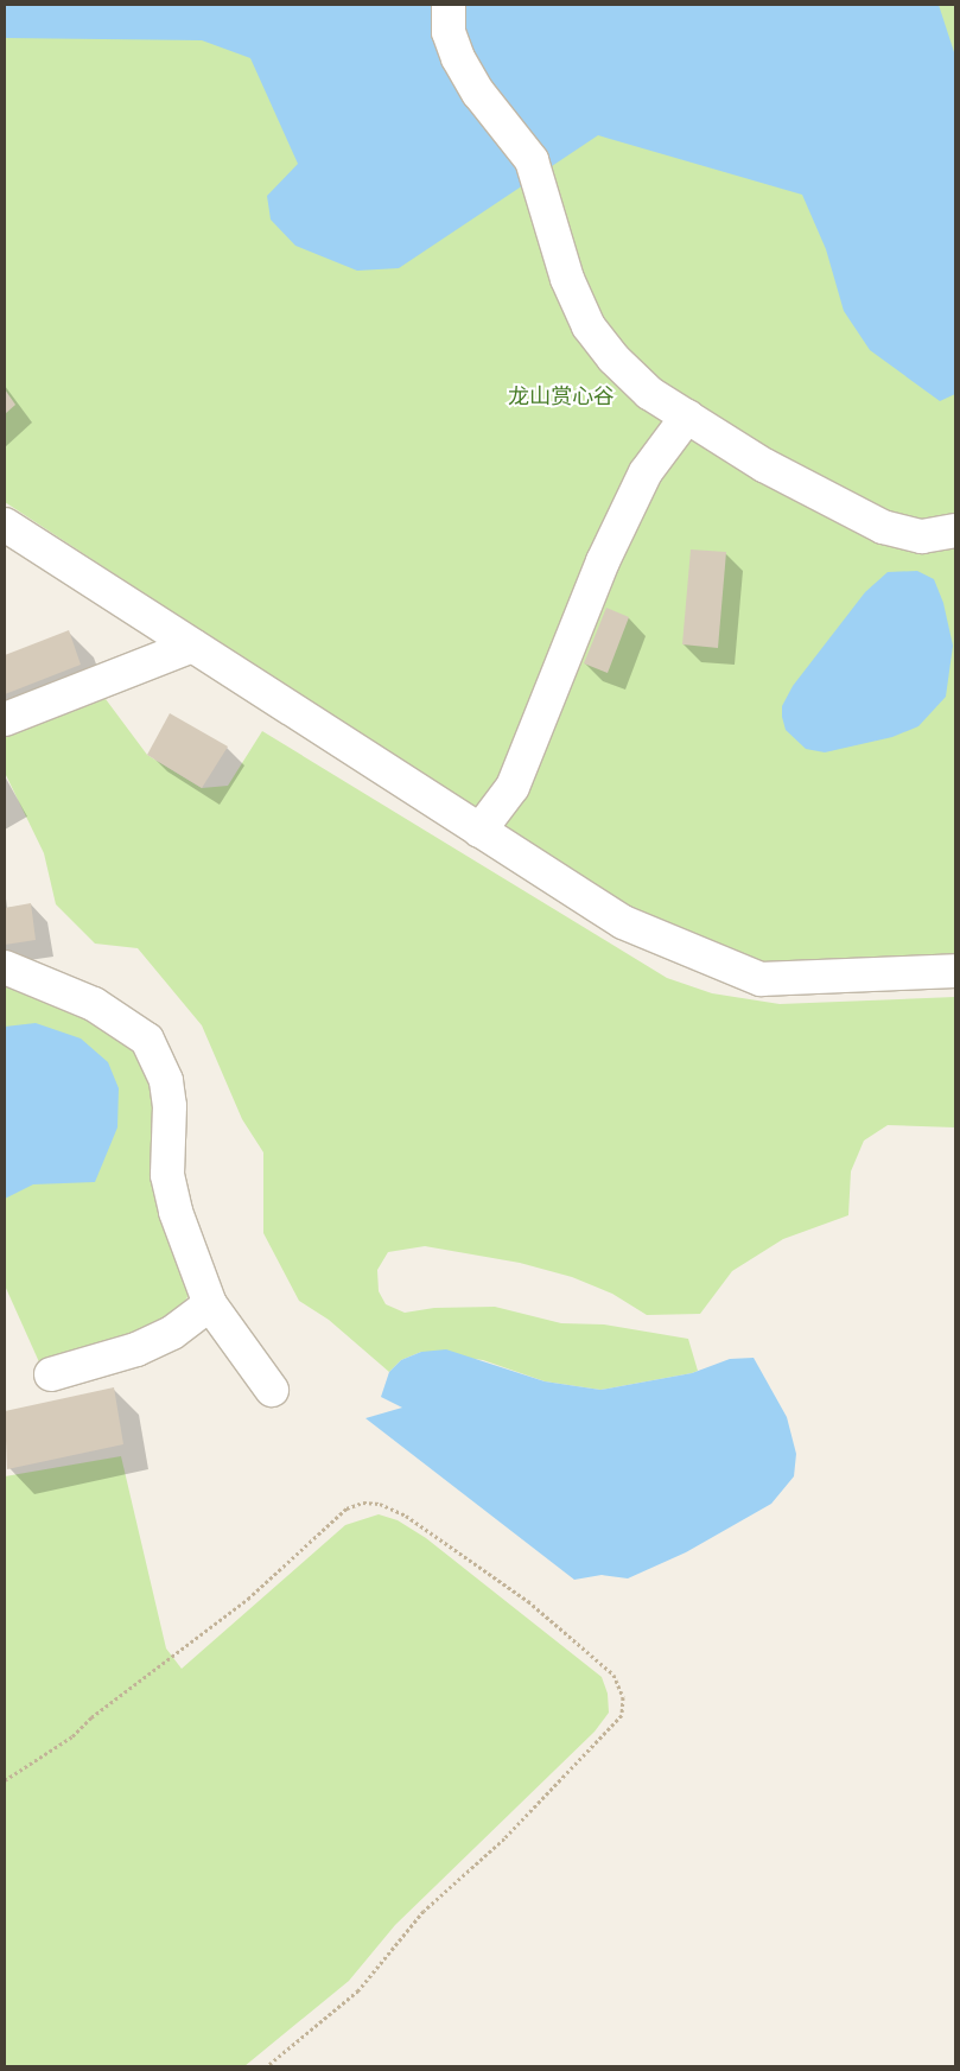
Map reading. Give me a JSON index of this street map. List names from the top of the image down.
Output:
{
  "parks": ["龙山赏心谷"]
}
